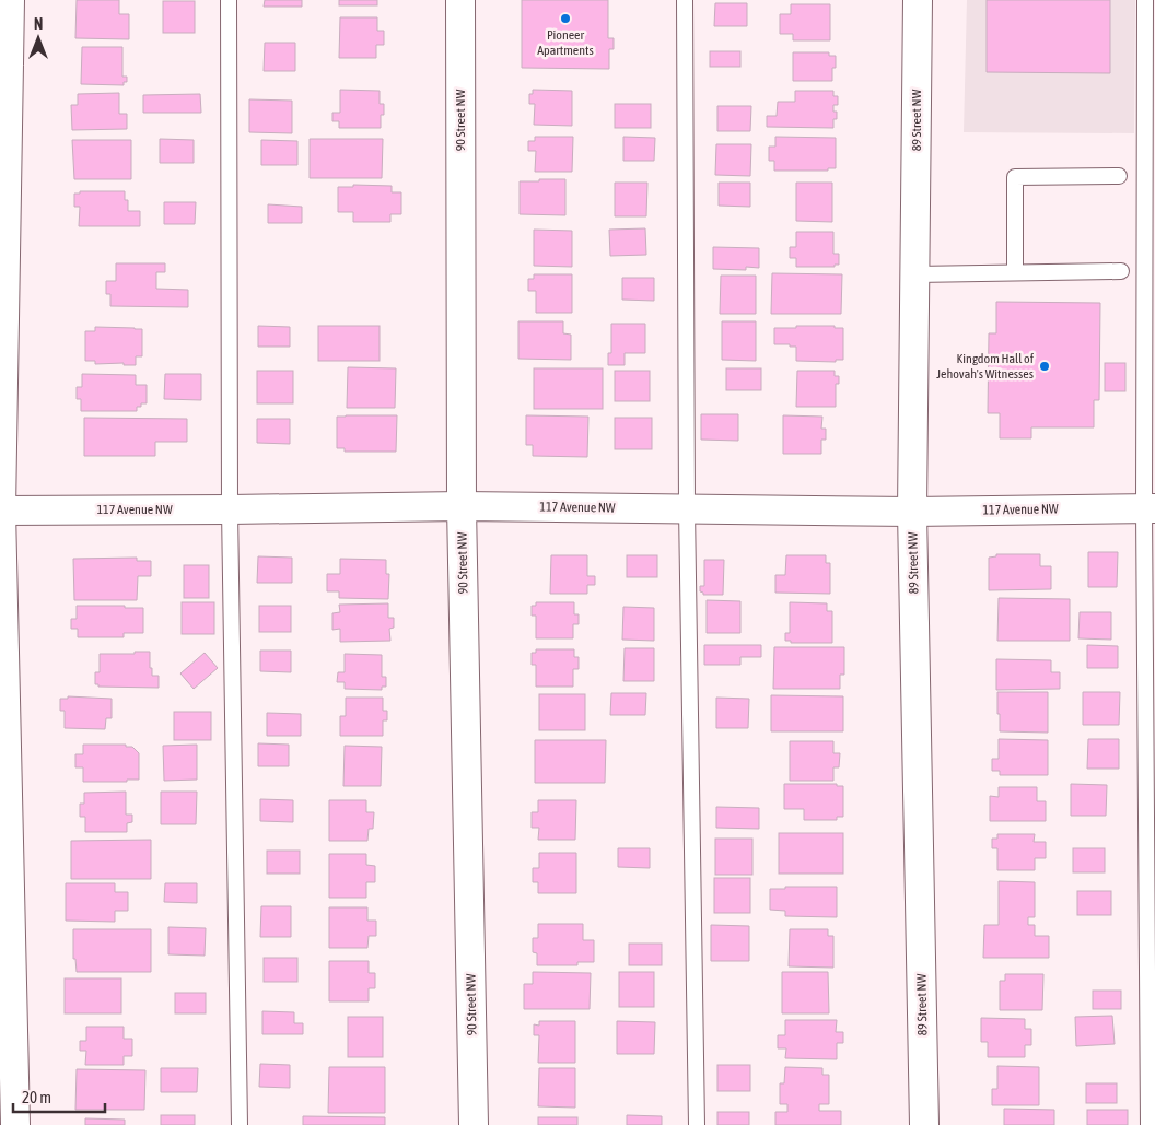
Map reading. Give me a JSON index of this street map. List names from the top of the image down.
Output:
{
  "streets": {
    "street": ["90 Street NW", "89 Street NW", "117 Avenue NW"]
  },
  "crossings": [
    ["90 Street NW", "117 Avenue NW"],
    ["89 Street NW", "117 Avenue NW"]
  ],
  "places": ["Pioneer Apartments", "Kingdom Hall of Jehovah's Witnesses"],
  "scale_bar": "20 m",
  "north": "top"
}
